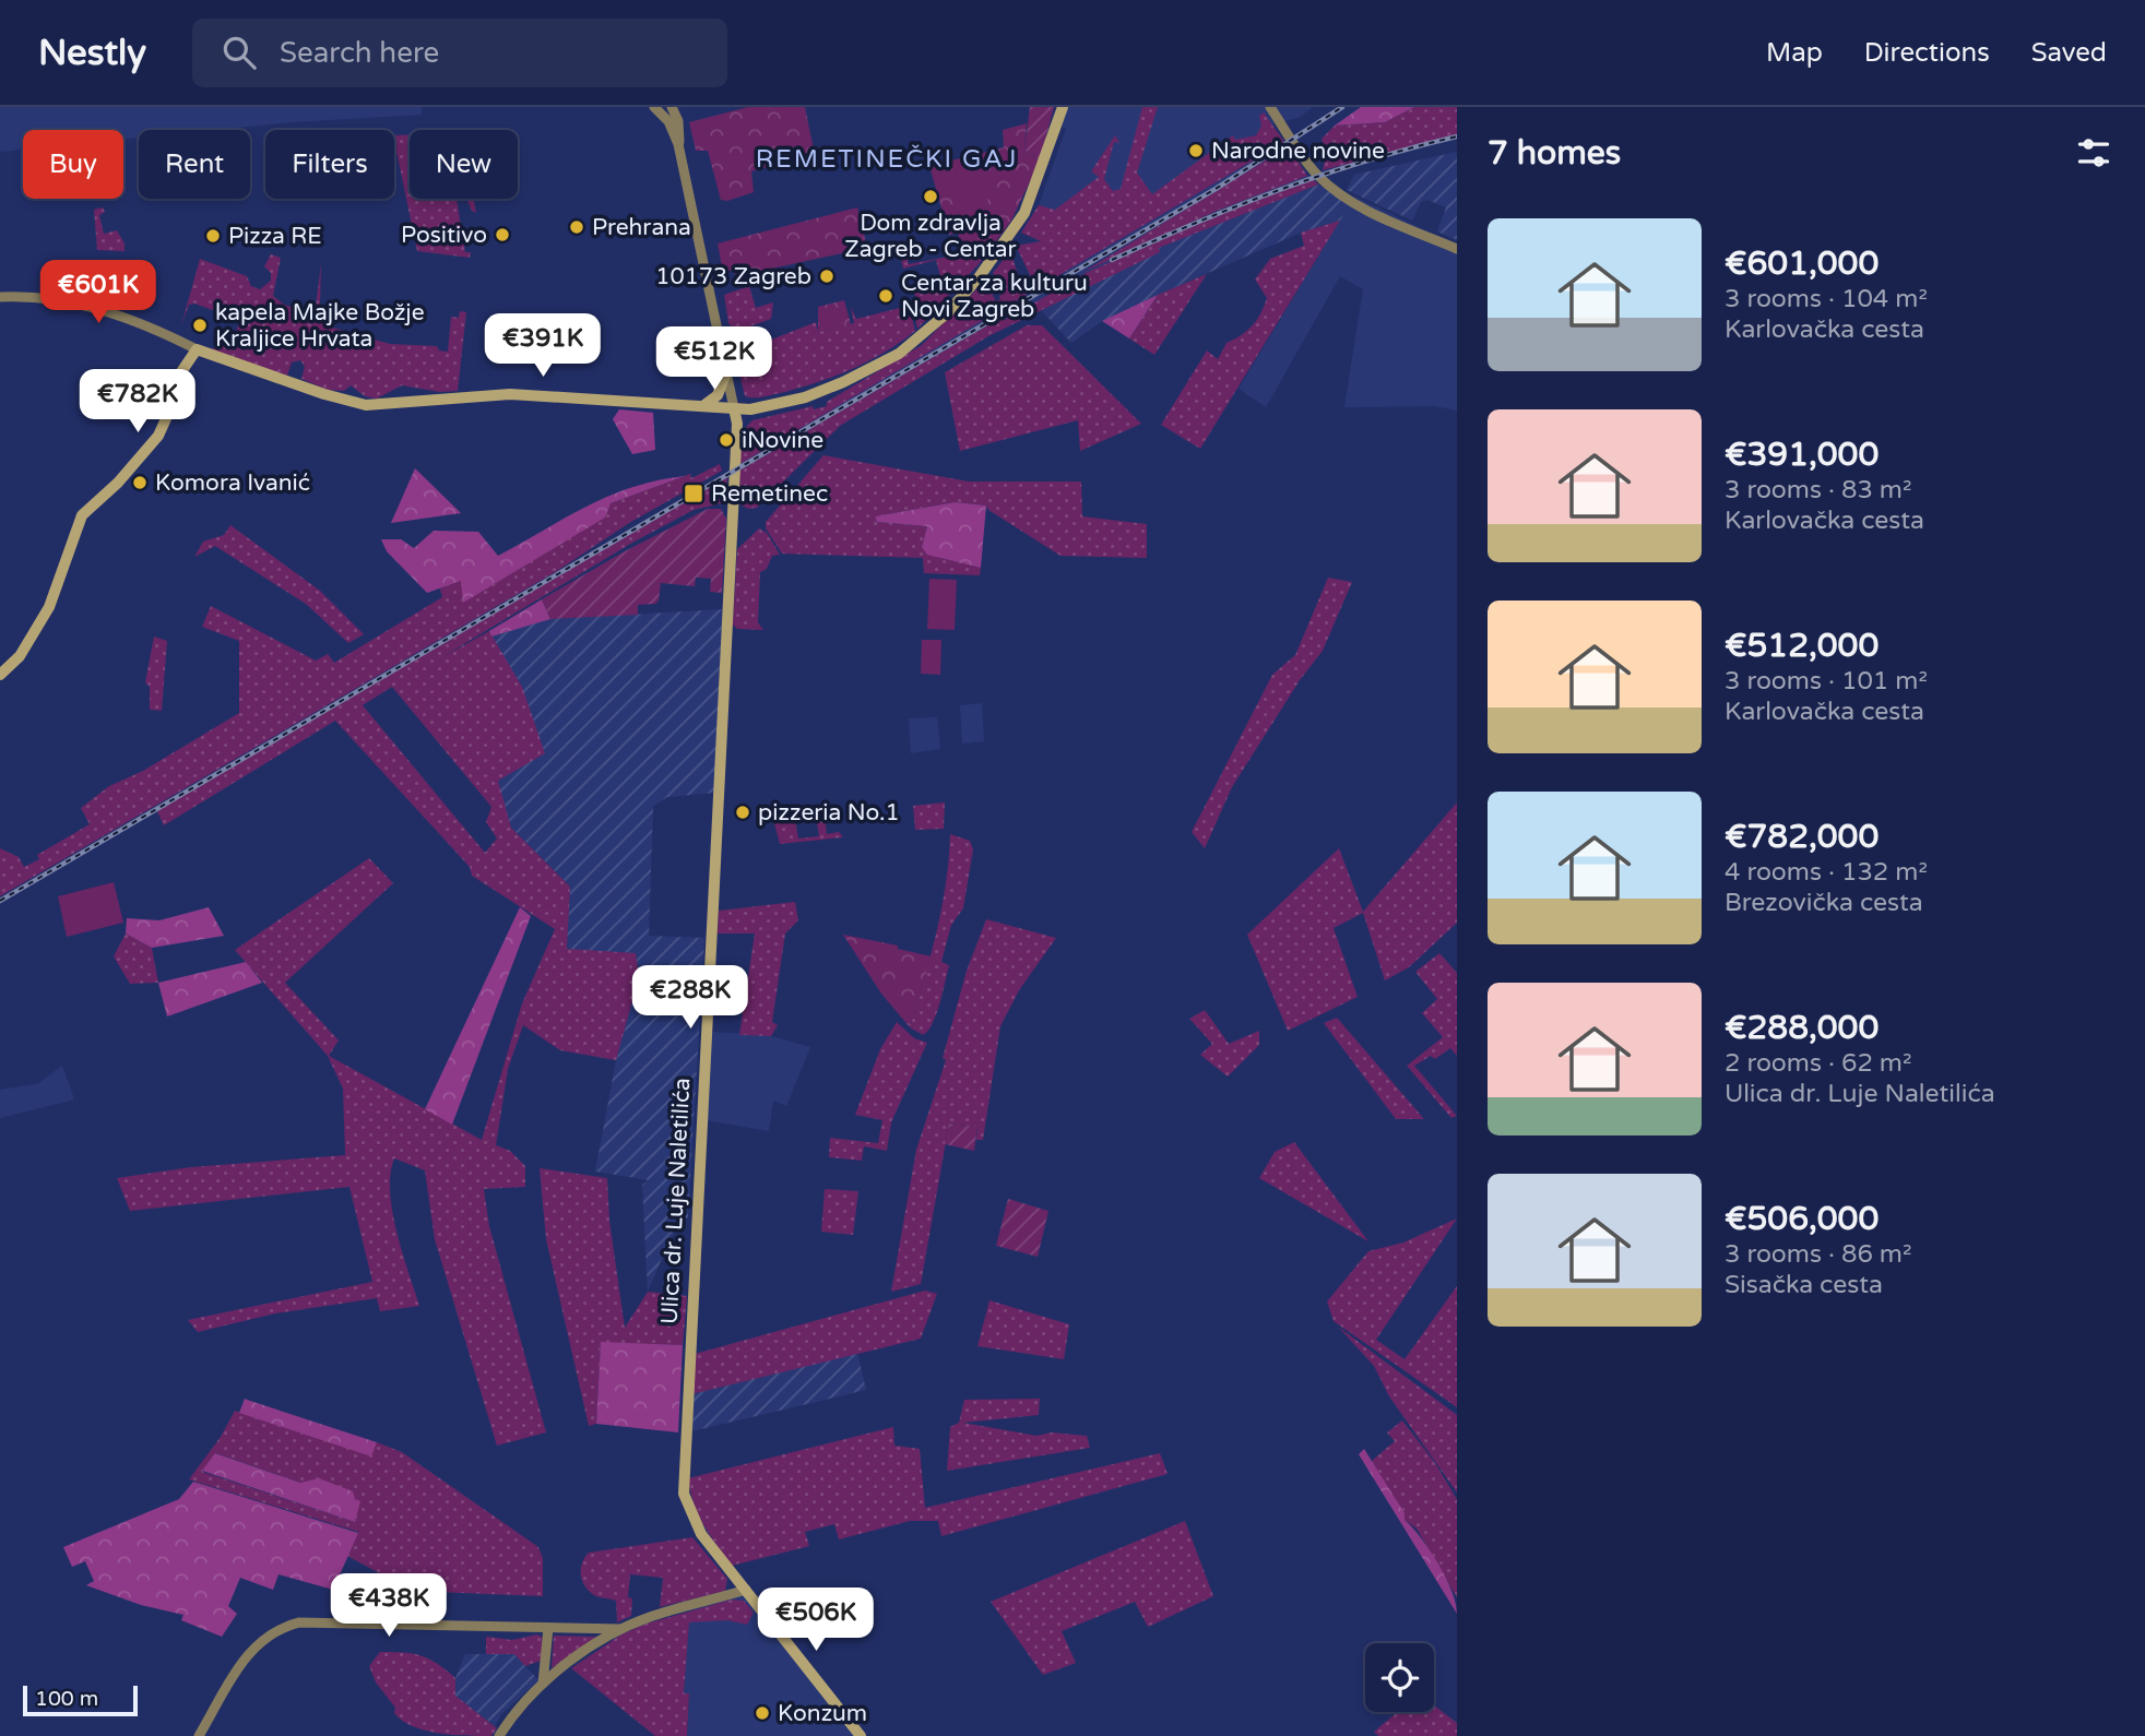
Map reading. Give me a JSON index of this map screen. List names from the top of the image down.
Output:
{
  "streets": {
    "main road": ["Ulica dr. Luje Naletilića"]
  },
  "districts": ["REMETINEČKI GAJ"],
  "places": {
    "other": [
      "Narodne novine",
      "Dom zdravlja Zagreb - Centar",
      "Prehrana",
      "Positivo",
      "Pizza RE",
      "10173 Zagreb",
      "Centar za kulturu Novi Zagreb",
      "kapela Majke Božje Kraljice Hrvata",
      "iNovine",
      "Komora Ivanić",
      "pizzeria No.1",
      "Konzum"
    ],
    "transit": ["Remetinec"]
  },
  "scale_bar": "100 m",
  "page": {
    "header": "Nestly",
    "search": "Search here",
    "nav": ["Map", "Directions", "Saved"],
    "heading": "7 homes",
    "chip": [
      "Buy",
      "Rent",
      "Filters",
      "New"
    ],
    "list": [
      {
        "name": "€601,000",
        "note": "3 rooms · 104 m² · Karlovačka cesta"
      },
      {
        "name": "€391,000",
        "note": "3 rooms · 83 m² · Karlovačka cesta"
      },
      {
        "name": "€512,000",
        "note": "3 rooms · 101 m² · Karlovačka cesta"
      },
      {
        "name": "€782,000",
        "note": "4 rooms · 132 m² · Brezovička cesta"
      },
      {
        "name": "€288,000",
        "note": "2 rooms · 62 m² · Ulica dr. Luje Naletilića"
      },
      {
        "name": "€506,000",
        "note": "3 rooms · 86 m² · Sisačka cesta"
      }
    ],
    "price": [
      "€601K",
      "€391K",
      "€512K",
      "€782K",
      "€288K",
      "€438K",
      "€506K"
    ],
    "scale": "100 m"
  }
}
